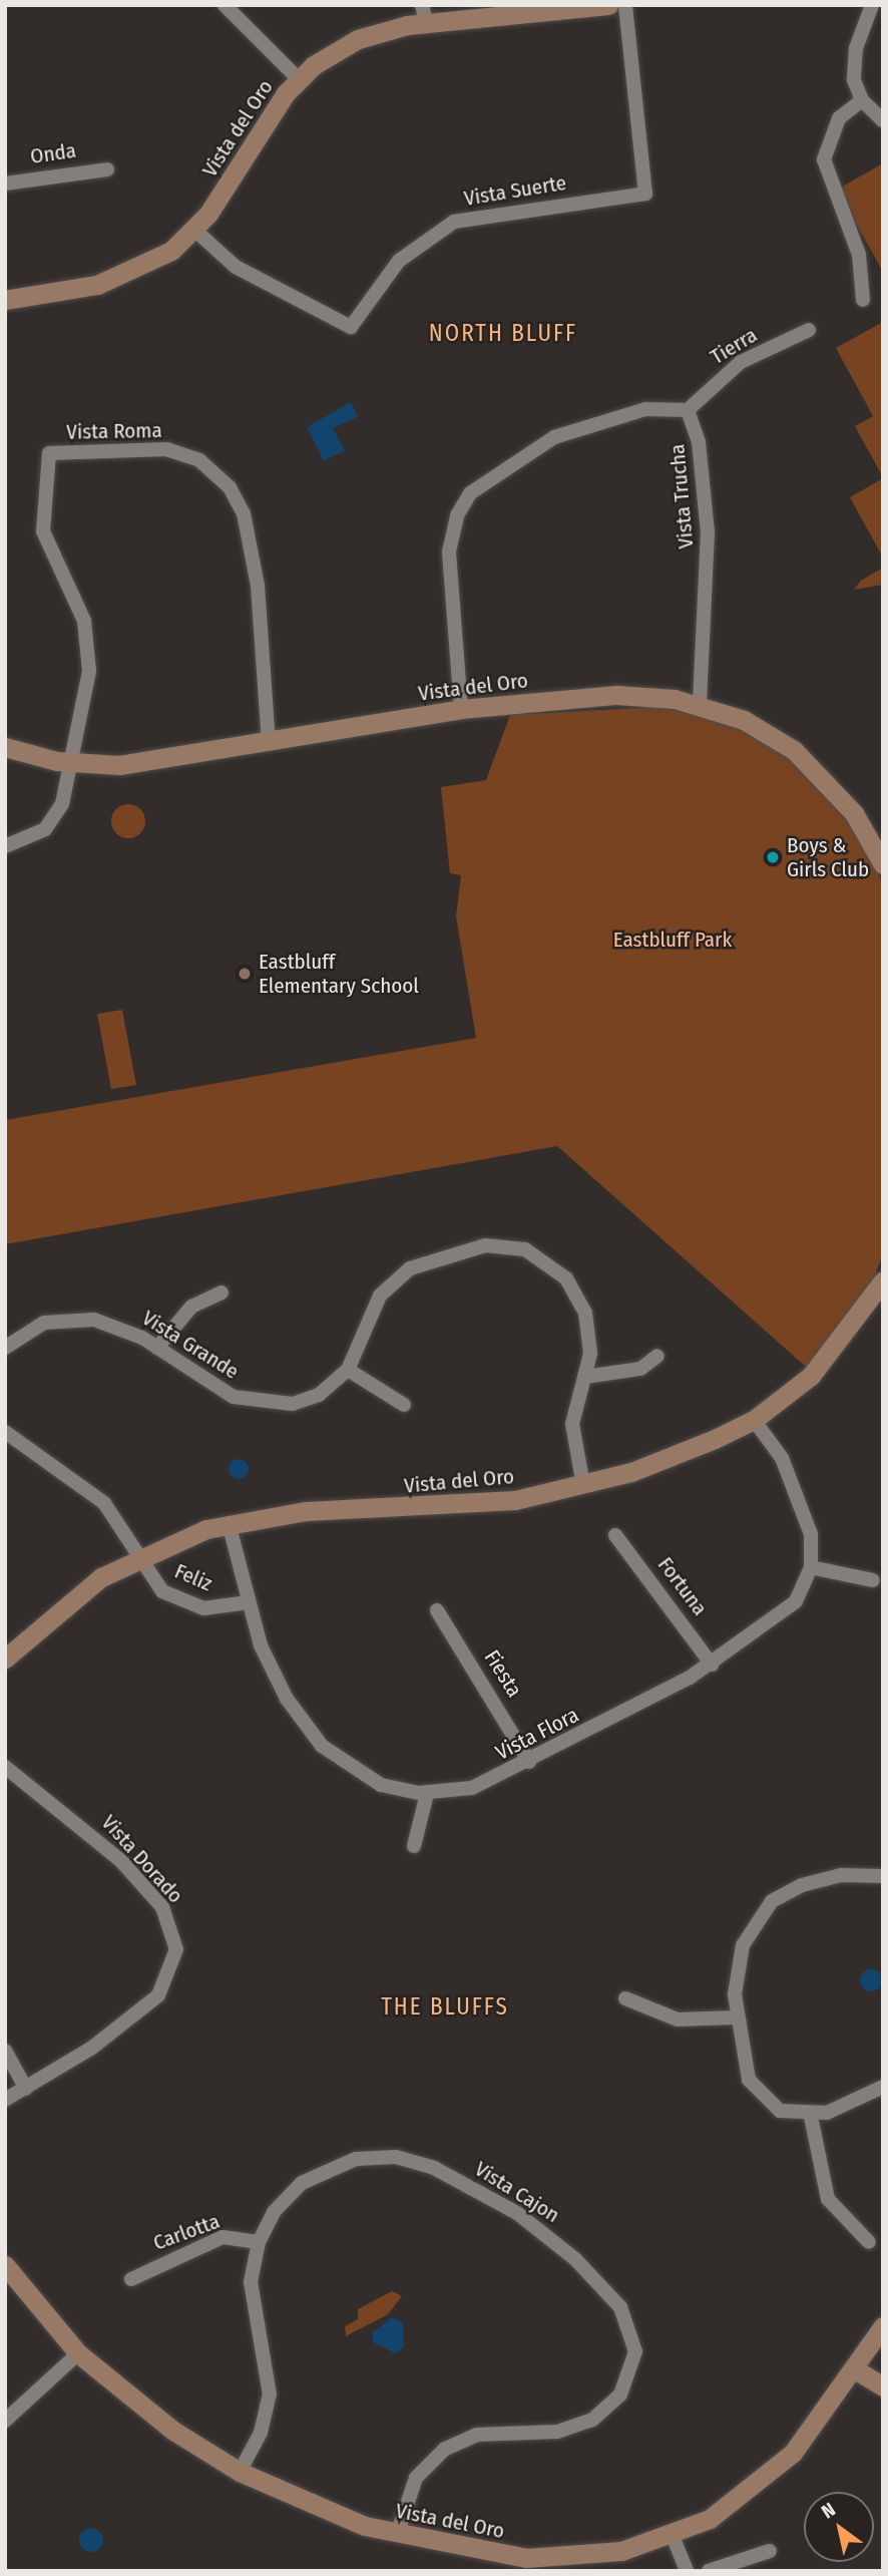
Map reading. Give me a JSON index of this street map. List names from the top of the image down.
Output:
{
  "streets": {
    "street": [
      "Vista del Oro",
      "Onda",
      "Vista Suerte",
      "Tierra",
      "Vista Roma",
      "Vista Trucha",
      "Vista Grande",
      "Feliz",
      "Fortuna",
      "Fiesta",
      "Vista Flora",
      "Vista Dorado",
      "Vista Cajon",
      "Carlotta"
    ]
  },
  "crossings": [
    ["Vista del Oro", "Vista Suerte"],
    ["Vista del Oro", "Vista Roma"],
    ["Vista del Oro", "Vista Trucha"],
    ["Vista del Oro", "Feliz"],
    ["Vista del Oro", "Vista Flora"],
    ["Vista del Oro", "Vista Cajon"],
    ["Tierra", "Vista Trucha"],
    ["Feliz", "Vista Flora"],
    ["Fortuna", "Vista Flora"],
    ["Fiesta", "Vista Flora"],
    ["Vista Cajon", "Carlotta"]
  ],
  "districts": ["NORTH BLUFF", "THE BLUFFS"],
  "parks": ["Eastbluff Park"],
  "places": ["Boys & Girls Club", "Eastbluff Elementary School"],
  "north": "top left"
}
